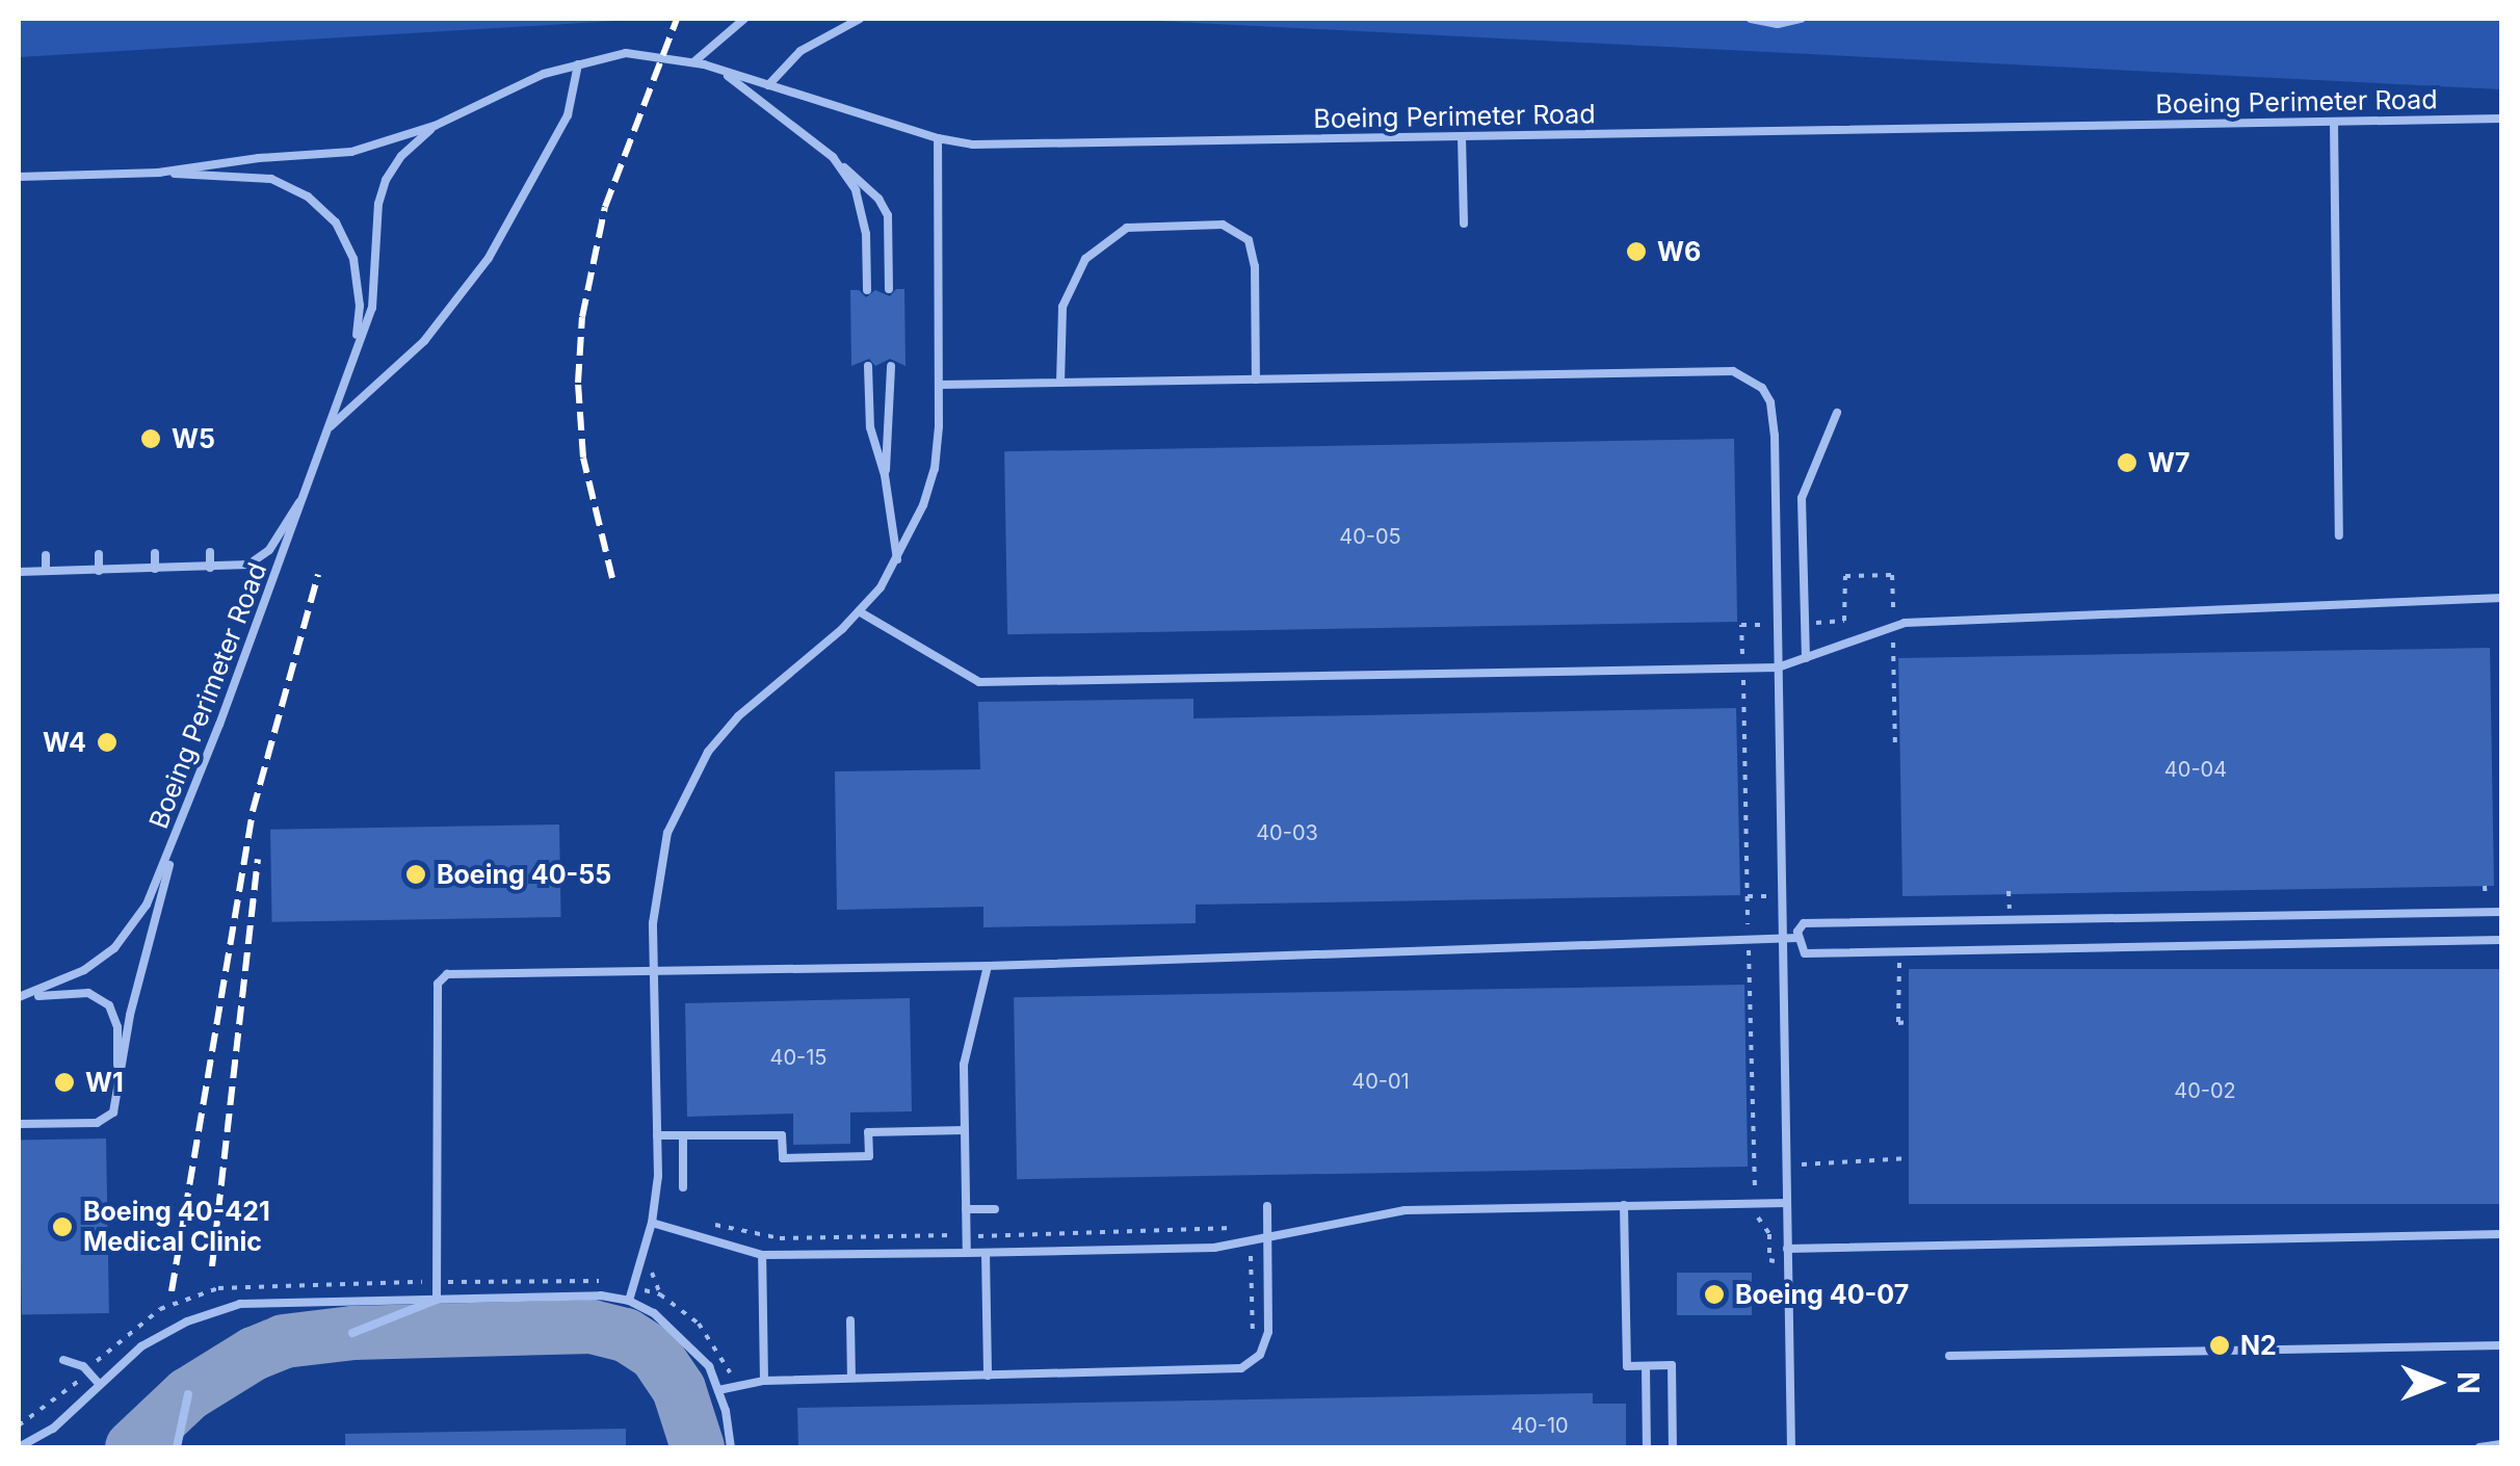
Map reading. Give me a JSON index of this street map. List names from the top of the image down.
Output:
{
  "streets": {
    "lane": ["Boeing Perimeter Road"]
  },
  "places": [
    "W6",
    "W5",
    "W7",
    "W4",
    "Boeing 40-55",
    "W1",
    "Boeing 40-421 Medical Clinic",
    "Boeing 40-07",
    "N2"
  ],
  "house_numbers": [
    "40-05",
    "40-04",
    "40-03",
    "40-15",
    "40-01",
    "40-02",
    "40-10"
  ],
  "north": "right"
}
